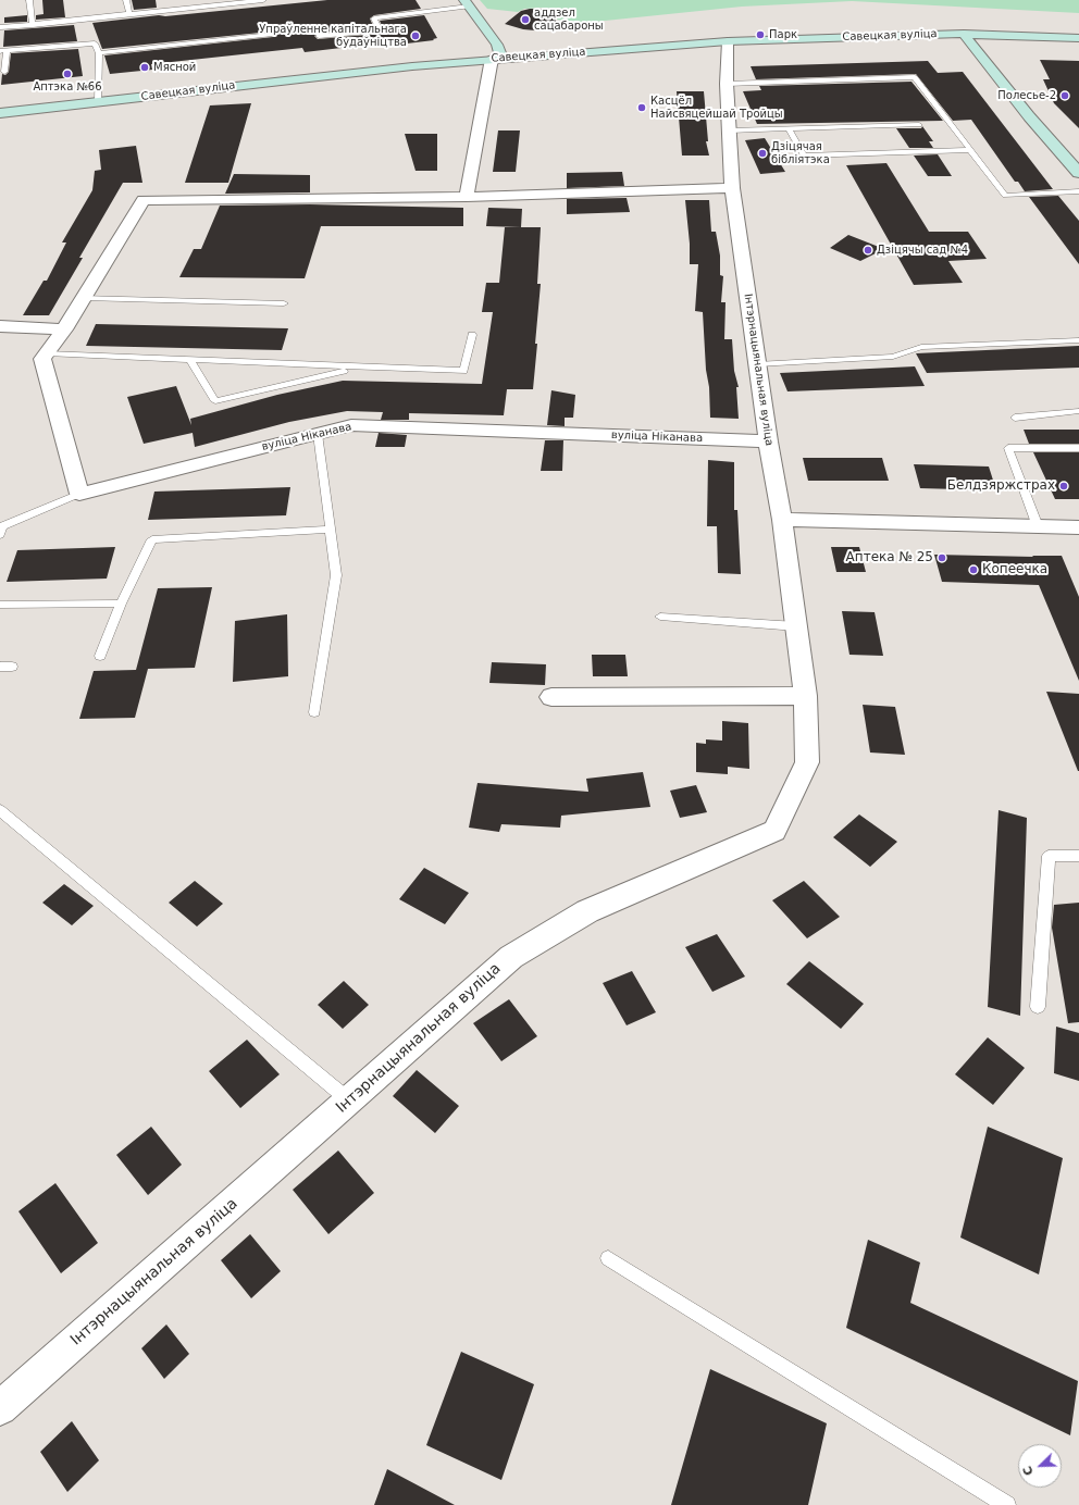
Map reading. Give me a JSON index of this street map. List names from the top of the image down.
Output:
{
  "streets": {
    "main road": ["Савецкая вуліца"],
    "street": ["Інтэрнацыянальная вуліца", "вуліца Ніканава"]
  },
  "crossings": [
    ["Савецкая вуліца", "Інтэрнацыянальная вуліца"],
    ["Інтэрнацыянальная вуліца", "вуліца Ніканава"]
  ],
  "places": [
    "аддзел сацабароны",
    "Парк",
    "Упраўленне капітальнага будаўніцтва",
    "Мясной",
    "Аптэка №66",
    "Полесье-2",
    "Касцёл Найсвяцейшай Тройцы",
    "Дзіцячая бібліятэка",
    "Дзіцячы сад №4",
    "Белдзяржстрах",
    "Аптека № 25",
    "Копеечка"
  ],
  "north": "bottom left"
}
